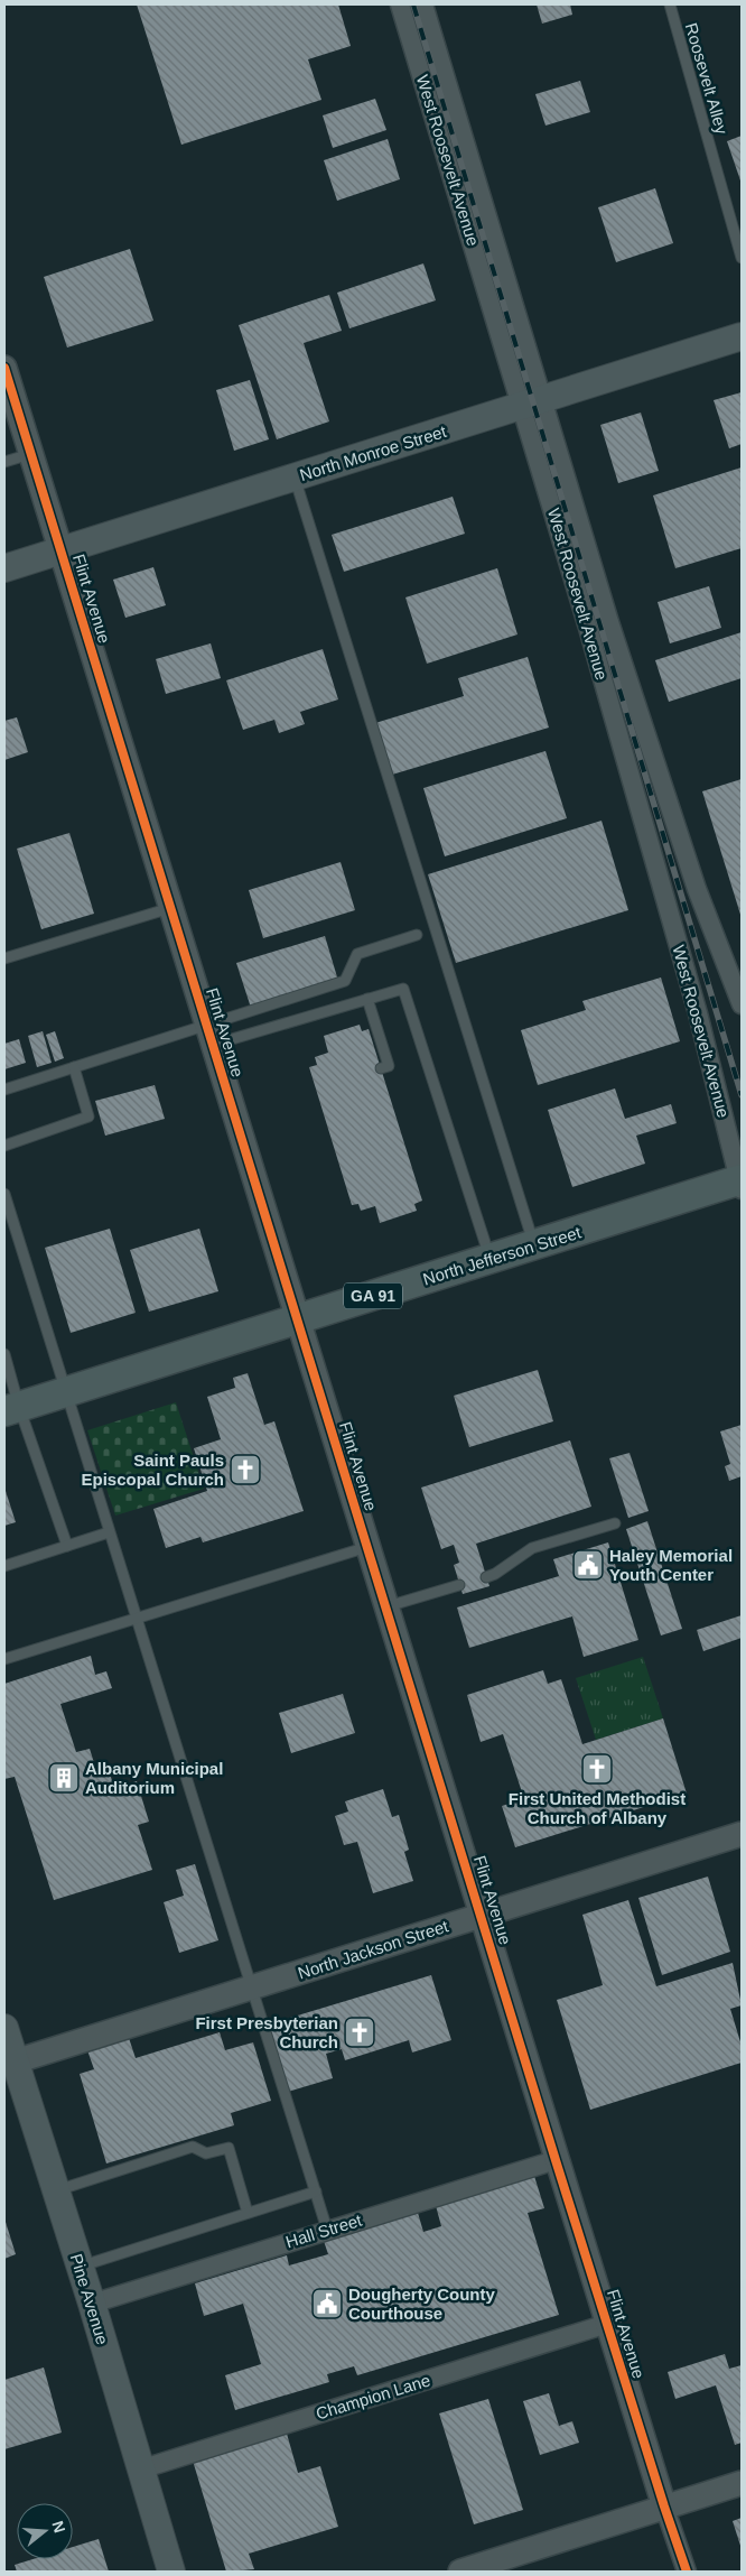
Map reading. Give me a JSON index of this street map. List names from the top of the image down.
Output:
{
  "streets": {
    "main road": [
      "North Monroe Street",
      "North Jefferson Street",
      "GA 91",
      "Pine Avenue"
    ],
    "street": [
      "West Roosevelt Avenue",
      "Flint Avenue",
      "North Jackson Street",
      "Hall Street",
      "Champion Lane"
    ],
    "lane": ["Roosevelt Alley"]
  },
  "crossings": [
    ["West Roosevelt Avenue", "North Monroe Street"],
    ["West Roosevelt Avenue", "North Jefferson Street"],
    ["North Monroe Street", "Flint Avenue"],
    ["Flint Avenue", "North Jefferson Street"],
    ["Flint Avenue", "North Jackson Street"],
    ["Flint Avenue", "Hall Street"],
    ["Flint Avenue", "Champion Lane"],
    ["North Jackson Street", "Pine Avenue"],
    ["Hall Street", "Pine Avenue"],
    ["Pine Avenue", "Champion Lane"]
  ],
  "places": {
    "church": ["Saint Pauls Episcopal Church", "First United Methodist Church of Albany", "First Presbyterian Church"],
    "public building": ["Haley Memorial Youth Center", "Dougherty County Courthouse"],
    "building": ["Albany Municipal Auditorium"]
  },
  "north": "right"
}
